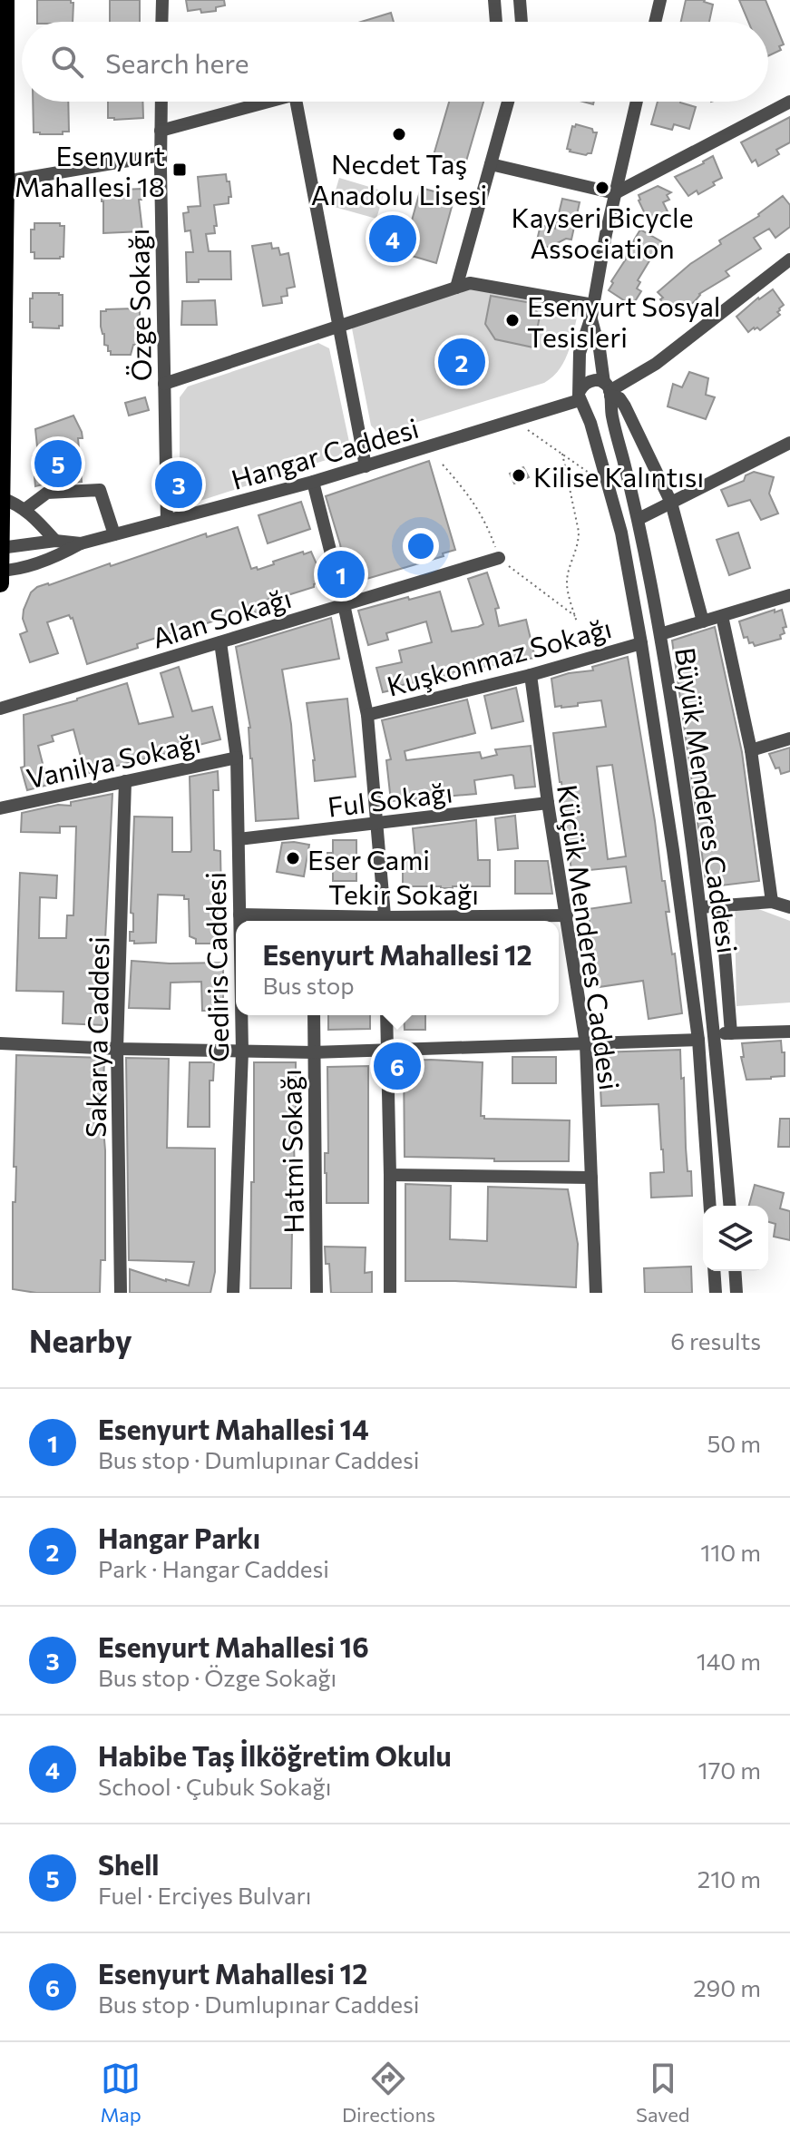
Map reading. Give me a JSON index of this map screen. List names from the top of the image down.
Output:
{
  "streets": {
    "street": [
      "Özge Sokağı",
      "Hangar Caddesi",
      "Alan Sokağı",
      "Kuşkonmaz Sokağı",
      "Vanilya Sokağı",
      "Ful Sokağı",
      "Büyük Menderes Caddesi",
      "Tekir Sokağı",
      "Küçük Menderes Caddesi",
      "Gediris Caddesi",
      "Sakarya Caddesi",
      "Hatmi Sokağı"
    ]
  },
  "crossings": [
    ["Özge Sokağı", "Hangar Caddesi"],
    ["Hangar Caddesi", "Büyük Menderes Caddesi"],
    ["Alan Sokağı", "Gediris Caddesi"],
    ["Kuşkonmaz Sokağı", "Büyük Menderes Caddesi"],
    ["Kuşkonmaz Sokağı", "Küçük Menderes Caddesi"],
    ["Vanilya Sokağı", "Gediris Caddesi"],
    ["Vanilya Sokağı", "Sakarya Caddesi"],
    ["Ful Sokağı", "Küçük Menderes Caddesi"],
    ["Ful Sokağı", "Gediris Caddesi"],
    ["Tekir Sokağı", "Küçük Menderes Caddesi"],
    ["Tekir Sokağı", "Gediris Caddesi"]
  ],
  "places": {
    "other": [
      "Necdet Taş Anadolu Lisesi",
      "Kayseri Bicycle Association",
      "Esenyurt Sosyal Tesisleri",
      "Kilise Kalıntısı",
      "Eser Cami"
    ],
    "transit": ["Esenyurt Mahallesi 18"]
  },
  "page": {
    "search": "Search here",
    "pins": [
      "4",
      "2",
      "5",
      "3",
      "1",
      "6"
    ],
    "popup": ["Esenyurt Mahallesi 12", "Bus stop"],
    "heading": ["Nearby", "6 results"],
    "list": [
      {
        "mark": "1",
        "name": "Esenyurt Mahallesi 14",
        "note": "Bus stop · Dumlupınar Caddesi",
        "value": "50 m"
      },
      {
        "mark": "2",
        "name": "Hangar Parkı",
        "note": "Park · Hangar Caddesi",
        "value": "110 m"
      },
      {
        "mark": "3",
        "name": "Esenyurt Mahallesi 16",
        "note": "Bus stop · Özge Sokağı",
        "value": "140 m"
      },
      {
        "mark": "4",
        "name": "Habibe Taş İlköğretim Okulu",
        "note": "School · Çubuk Sokağı",
        "value": "170 m"
      },
      {
        "mark": "5",
        "name": "Shell",
        "note": "Fuel · Erciyes Bulvarı",
        "value": "210 m"
      },
      {
        "mark": "6",
        "name": "Esenyurt Mahallesi 12",
        "note": "Bus stop · Dumlupınar Caddesi",
        "value": "290 m"
      }
    ],
    "nav": ["Map", "Directions", "Saved"]
  }
}
